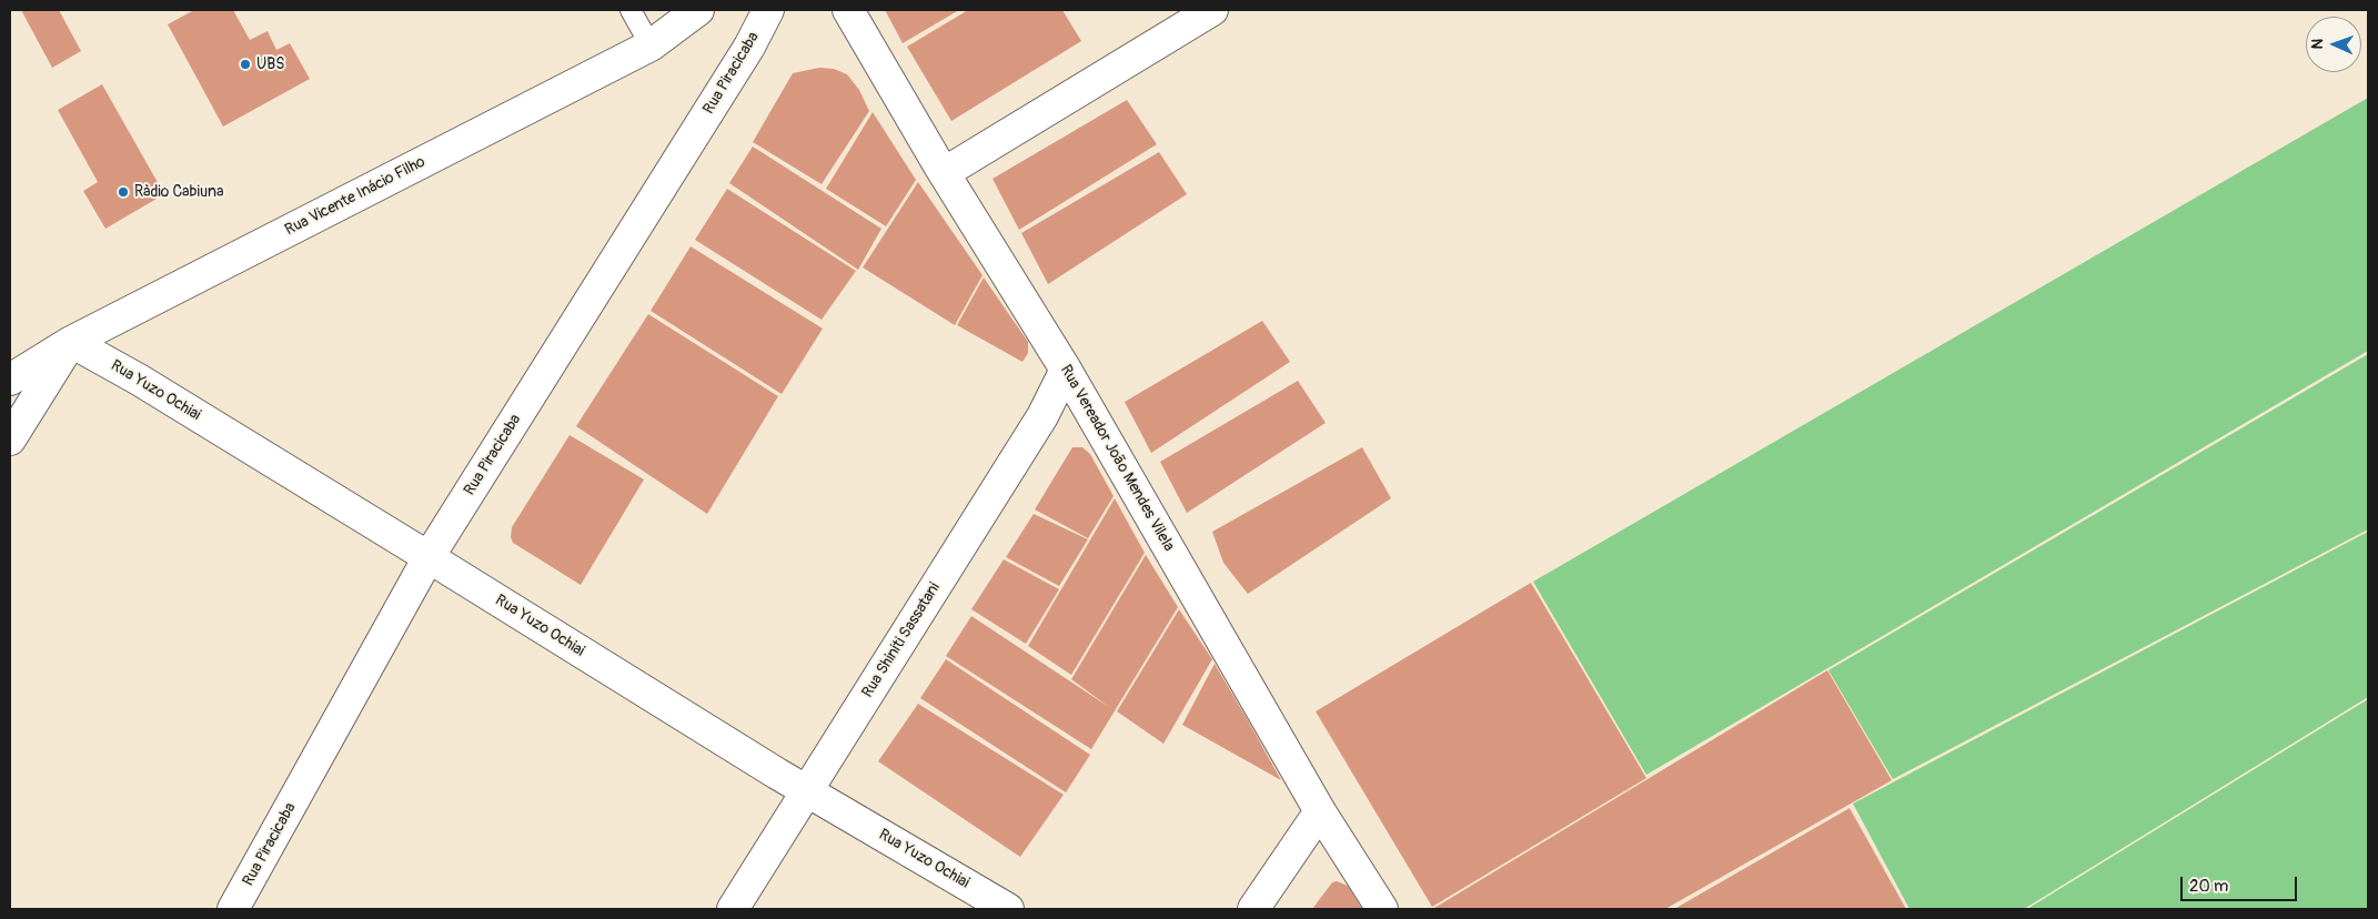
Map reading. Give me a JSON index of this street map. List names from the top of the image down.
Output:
{
  "streets": {
    "street": [
      "Rua Piracicaba",
      "Rua Vicente Inácio Filho",
      "Rua Yuzo Ochiai",
      "Rua Vereador João Mendes Vilela",
      "Rua Shiniti Sassatani"
    ]
  },
  "crossings": [
    ["Rua Piracicaba", "Rua Yuzo Ochiai"],
    ["Rua Vicente Inácio Filho", "Rua Yuzo Ochiai"],
    ["Rua Yuzo Ochiai", "Rua Shiniti Sassatani"],
    ["Rua Vereador João Mendes Vilela", "Rua Shiniti Sassatani"]
  ],
  "places": ["UBS", "Ràdio Cabiuna"],
  "scale_bar": "20 m",
  "north": "left"
}
